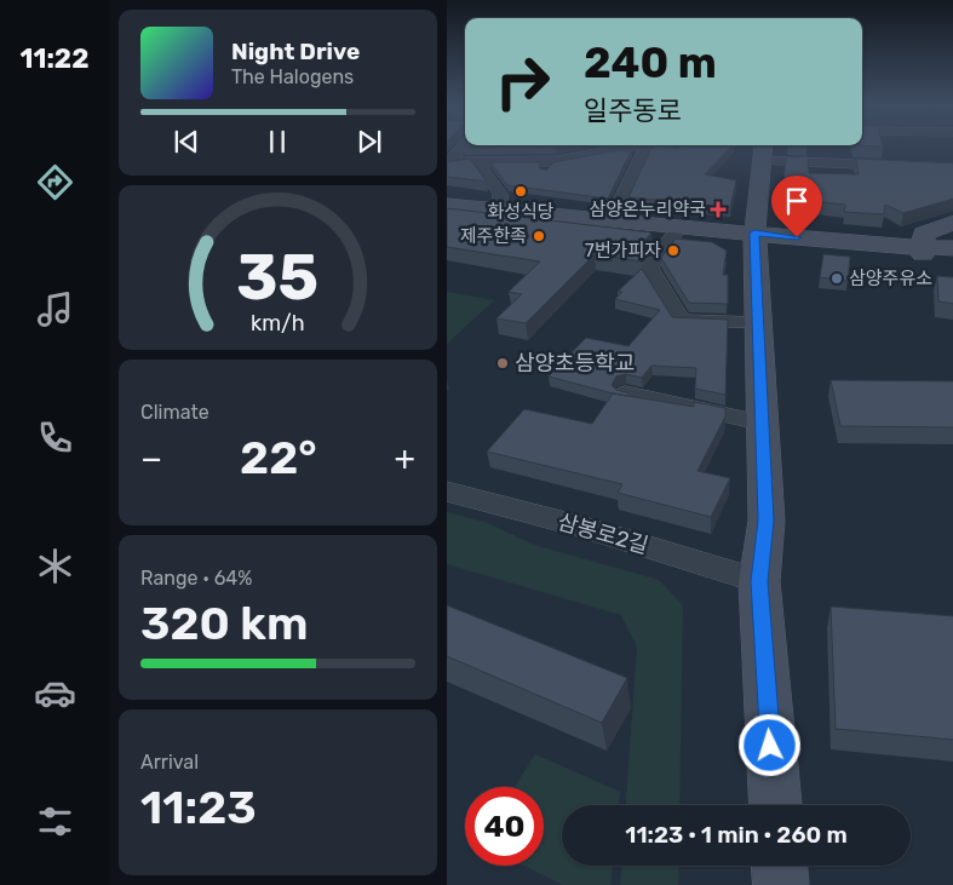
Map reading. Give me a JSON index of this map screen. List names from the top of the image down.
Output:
{
  "streets": {
    "street": ["삼봉로2길"]
  },
  "places": {
    "other": [
      "화성식당",
      "제주한족",
      "7번가피자",
      "삼양주유소",
      "삼양초등학교"
    ],
    "health": ["삼양온누리약국"]
  },
  "page": {
    "tabs": "11:22",
    "turn": ["240 m", "일주동로"],
    "song": ["Night Drive", "The Halogens"],
    "tile": [
      "Climate",
      ["Range · 64%", "320 km"],
      ["Arrival", "11:23"]
    ],
    "heat": ["−", "22°", "+"],
    "limit": "40",
    "trip": "11:23 · 1 min · 260 m",
    "gauge": ["35", "km/h"]
  }
}
